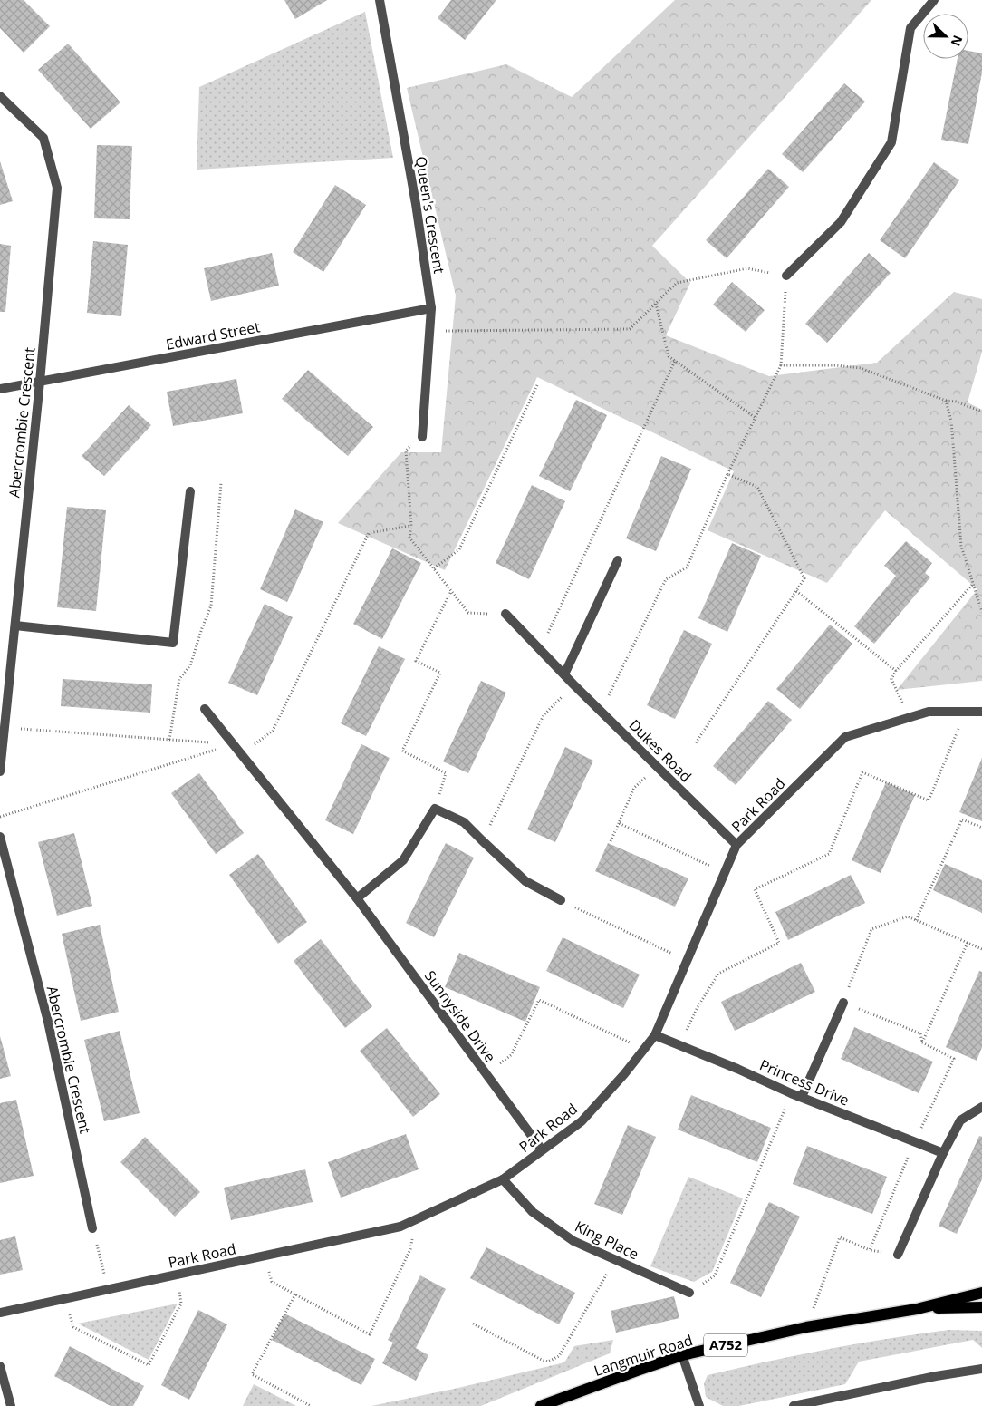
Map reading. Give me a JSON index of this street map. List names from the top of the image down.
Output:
{
  "streets": {
    "main road": ["A752", "Langmuir Road"],
    "street": [
      "Queen's Crescent",
      "Edward Street",
      "Abercrombie Crescent",
      "Dukes Road",
      "Park Road",
      "Sunnyside Drive",
      "Princess Drive",
      "King Place"
    ]
  },
  "crossings": [
    ["Queen's Crescent", "Edward Street"],
    ["Edward Street", "Abercrombie Crescent"],
    ["Dukes Road", "Park Road"],
    ["Park Road", "Sunnyside Drive"],
    ["Park Road", "Princess Drive"],
    ["Park Road", "King Place"]
  ],
  "north": "right"
}
